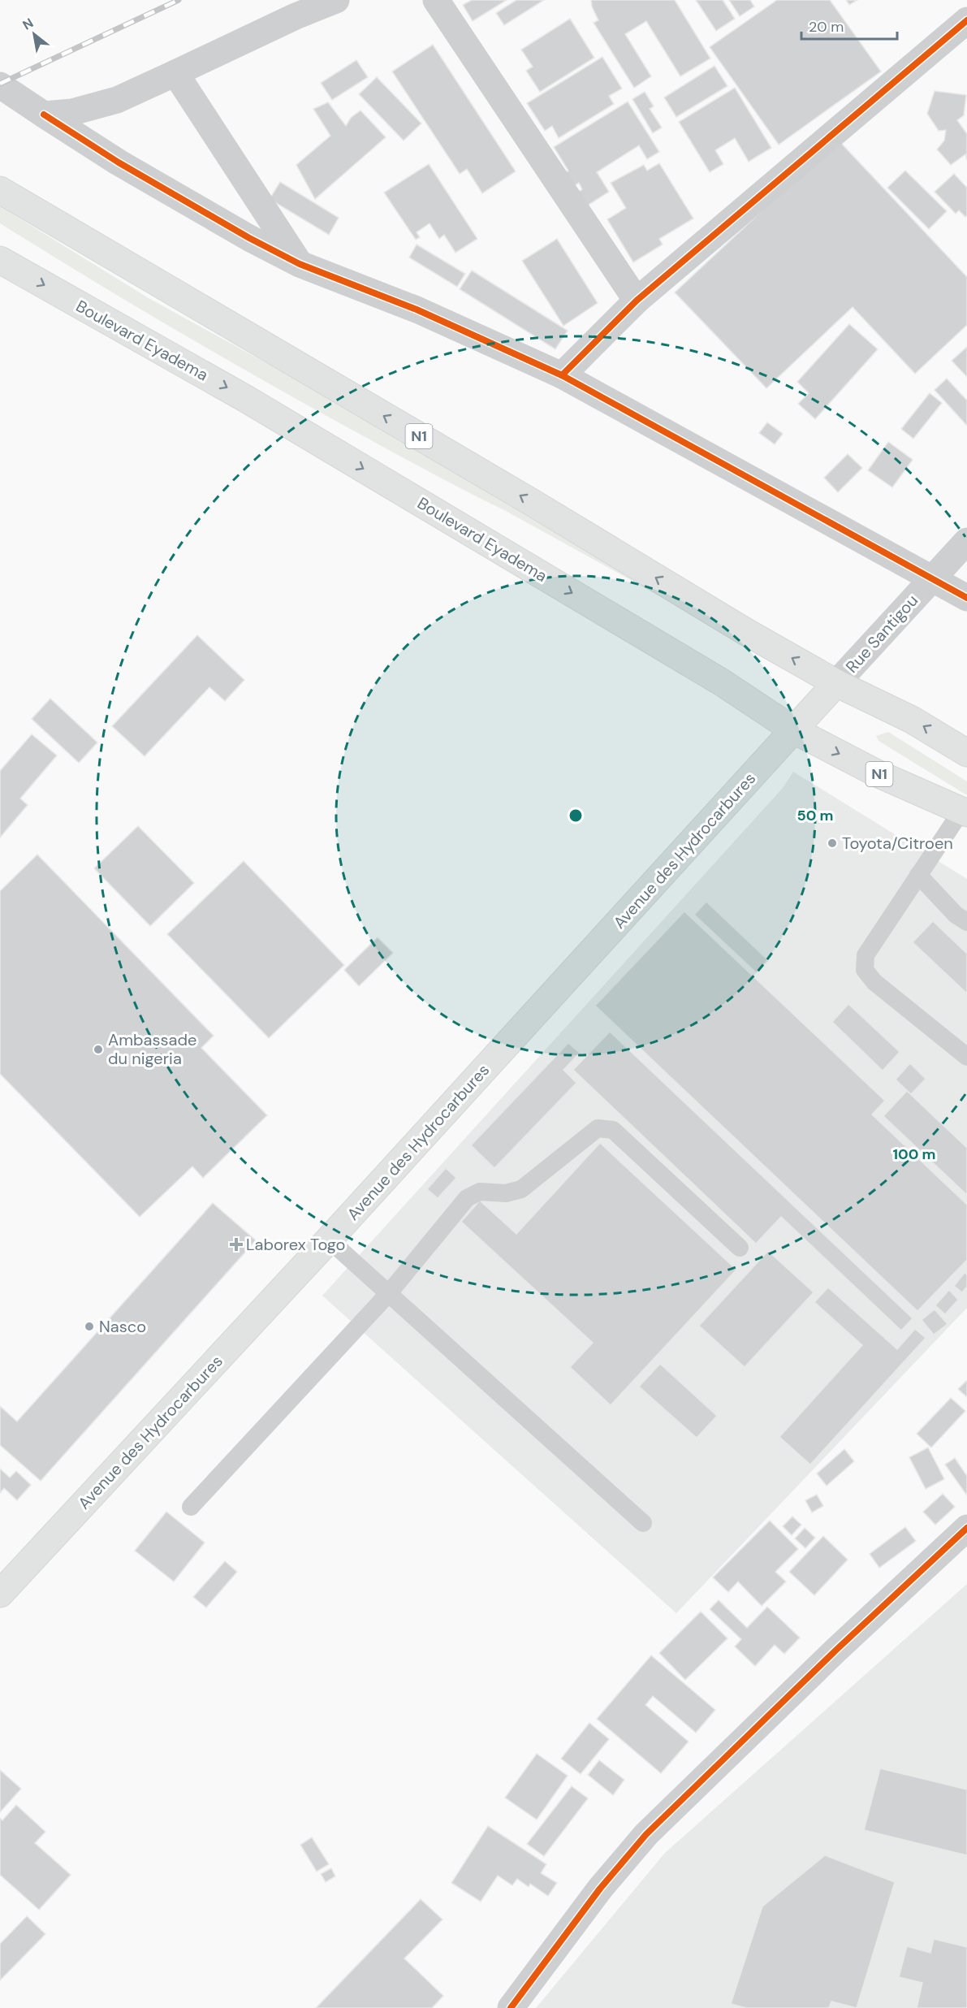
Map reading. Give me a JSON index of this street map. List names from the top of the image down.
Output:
{
  "streets": {
    "main road": ["Boulevard Eyadema", "N1", "Avenue des Hydrocarbures"],
    "street": ["Rue Santigou"]
  },
  "crossings": [
    ["Boulevard Eyadema", "Avenue des Hydrocarbures"],
    ["N1", "Rue Santigou"],
    ["N1", "Avenue des Hydrocarbures"],
    ["Rue Santigou", "Avenue des Hydrocarbures"]
  ],
  "places": {
    "other": ["Toyota/Citroen", "Ambassade du nigeria", "Nasco"],
    "health": ["Laborex Togo"]
  },
  "scale_bar": "20 m",
  "north": "top left",
  "rings": ["50 m", "100 m"]
}
